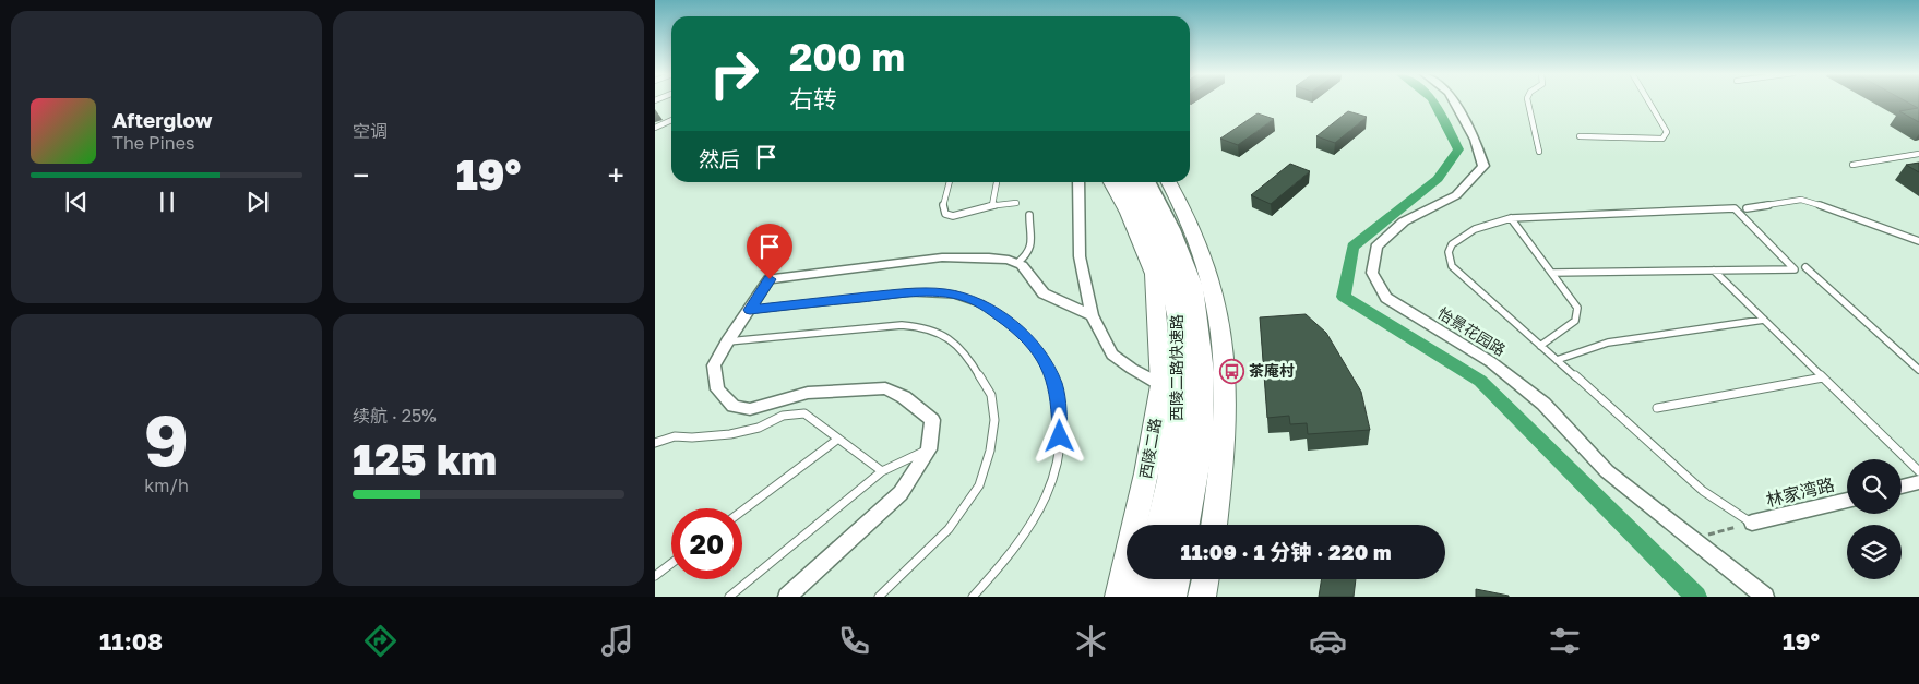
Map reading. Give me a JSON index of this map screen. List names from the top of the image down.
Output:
{
  "streets": {
    "highway": ["西陵二路快速路"],
    "main road": ["西陵二路"],
    "street": ["怡景花园路", "林家湾路"]
  },
  "places": {
    "bus stop": ["茶庵村"]
  },
  "page": {
    "tile": [
      "空调",
      ["9", "km/h"],
      ["续航 · 25%", "125 km"]
    ],
    "turn": ["200 m", "右转"],
    "song": ["Afterglow", "The Pines"],
    "then": "然后",
    "heat": ["−", "19°", "+"],
    "limit": "20",
    "trip": "11:09 · 1 分钟 · 220 m",
    "tabs": ["11:08", "19°"]
  }
}
